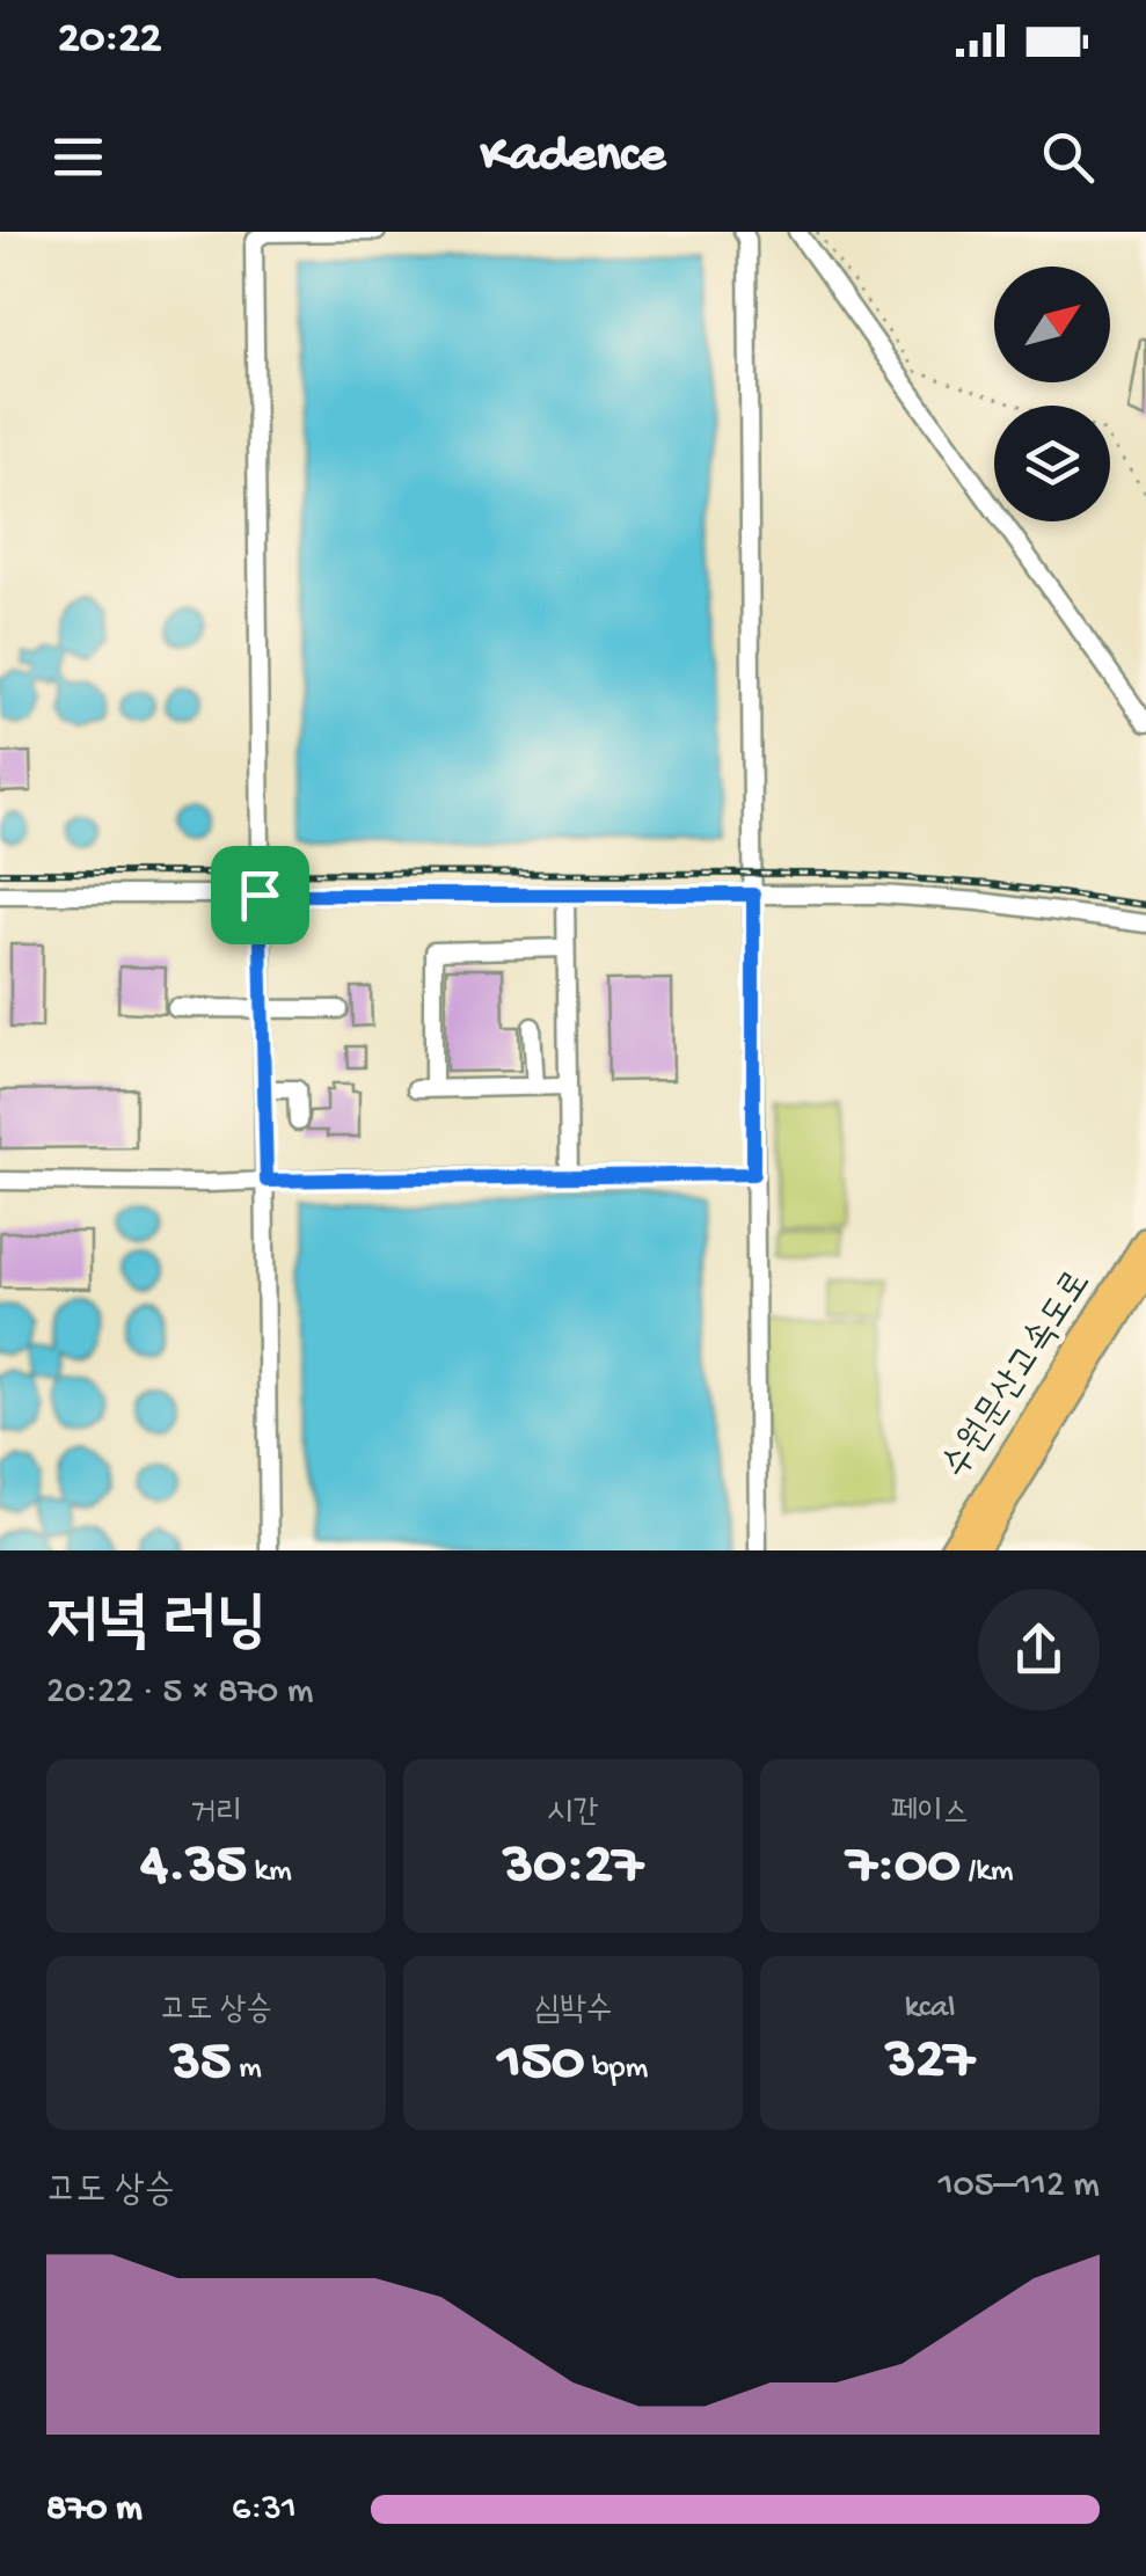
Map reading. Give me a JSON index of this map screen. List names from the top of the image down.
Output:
{
  "streets": {
    "highway": ["수원문산고속도로"]
  },
  "north": "top right",
  "page": {
    "status": "20:22",
    "header": "Kadence",
    "heading": ["저녁 러닝", "20:22 · 5 × 870 m"],
    "stats": [
      ["거리", "4.35 km"],
      ["시간", "30:27"],
      ["페이스", "7:00 /km"],
      ["고도 상승", "35 m"],
      ["심박수", "150 bpm"],
      ["kcal", "327"]
    ],
    "chart": ["고도 상승", "105–112 m"],
    "list": [
      {
        "name": "870 m",
        "note": "6:31"
      }
    ]
  }
}
